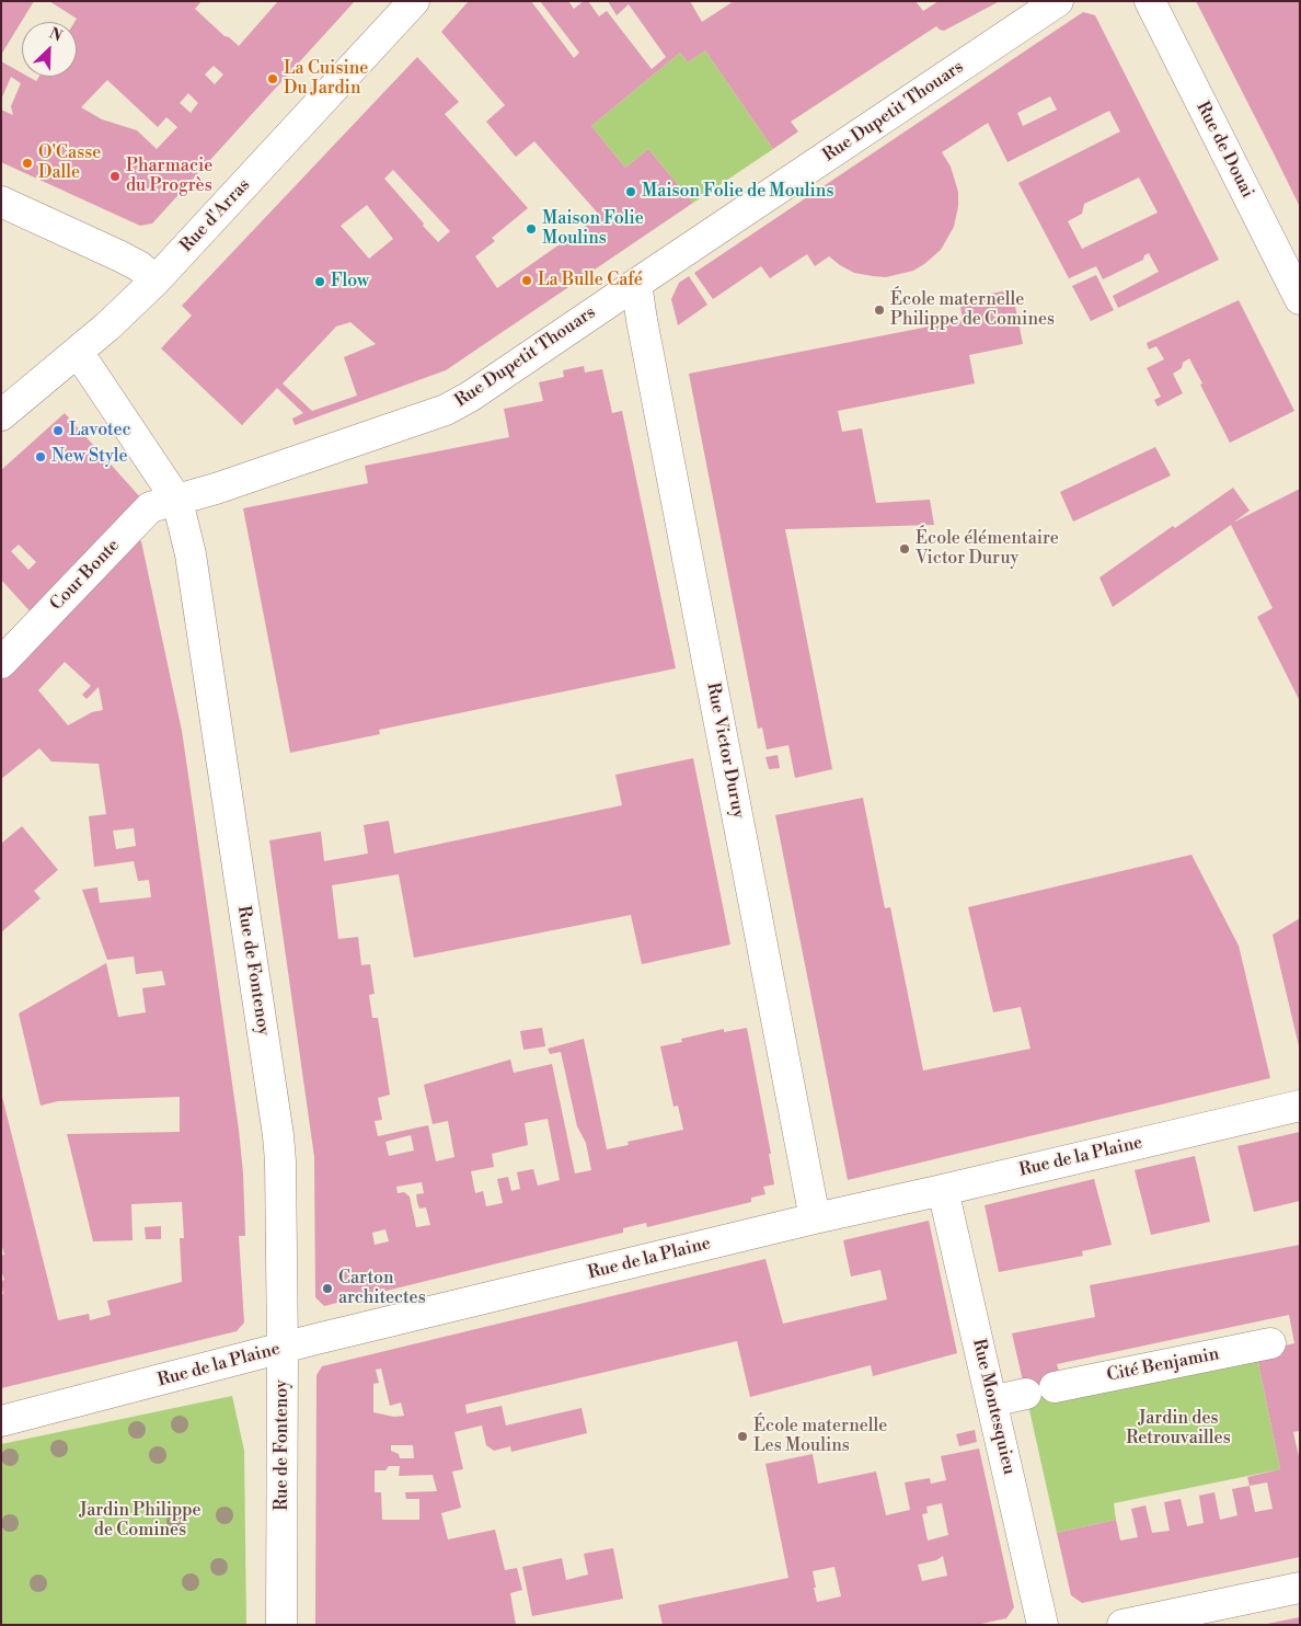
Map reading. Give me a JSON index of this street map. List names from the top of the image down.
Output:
{
  "streets": {
    "street": [
      "Rue Dupetit Thouars",
      "Rue de Douai",
      "Rue d'Arras",
      "Cour Bonte",
      "Rue Victor Duruy",
      "Rue de Fontenoy",
      "Rue de la Plaine",
      "Cité Benjamin",
      "Rue Montesquieu"
    ]
  },
  "crossings": [
    ["Rue Dupetit Thouars", "Cour Bonte"],
    ["Rue Dupetit Thouars", "Rue Victor Duruy"],
    ["Rue Dupetit Thouars", "Rue de Fontenoy"],
    ["Rue d'Arras", "Rue de Fontenoy"],
    ["Cour Bonte", "Rue de Fontenoy"],
    ["Rue Victor Duruy", "Rue de la Plaine"],
    ["Rue de Fontenoy", "Rue de la Plaine"],
    ["Rue de la Plaine", "Rue Montesquieu"]
  ],
  "parks": ["Jardin des Retrouvailles", "Jardin Philippe de Comines"],
  "places": [
    "La Cuisine Du Jardin",
    "O'Casse Dalle",
    "Pharmacie du Progrès",
    "Maison Folie de Moulins",
    "Maison Folie Moulins",
    "La Bulle Café",
    "Flow",
    "École maternelle Philippe de Comines",
    "Lavotec",
    "New Style",
    "École élémentaire Victor Duruy",
    "Carton architectes",
    "École maternelle Les Moulins"
  ],
  "north": "top right"
}
